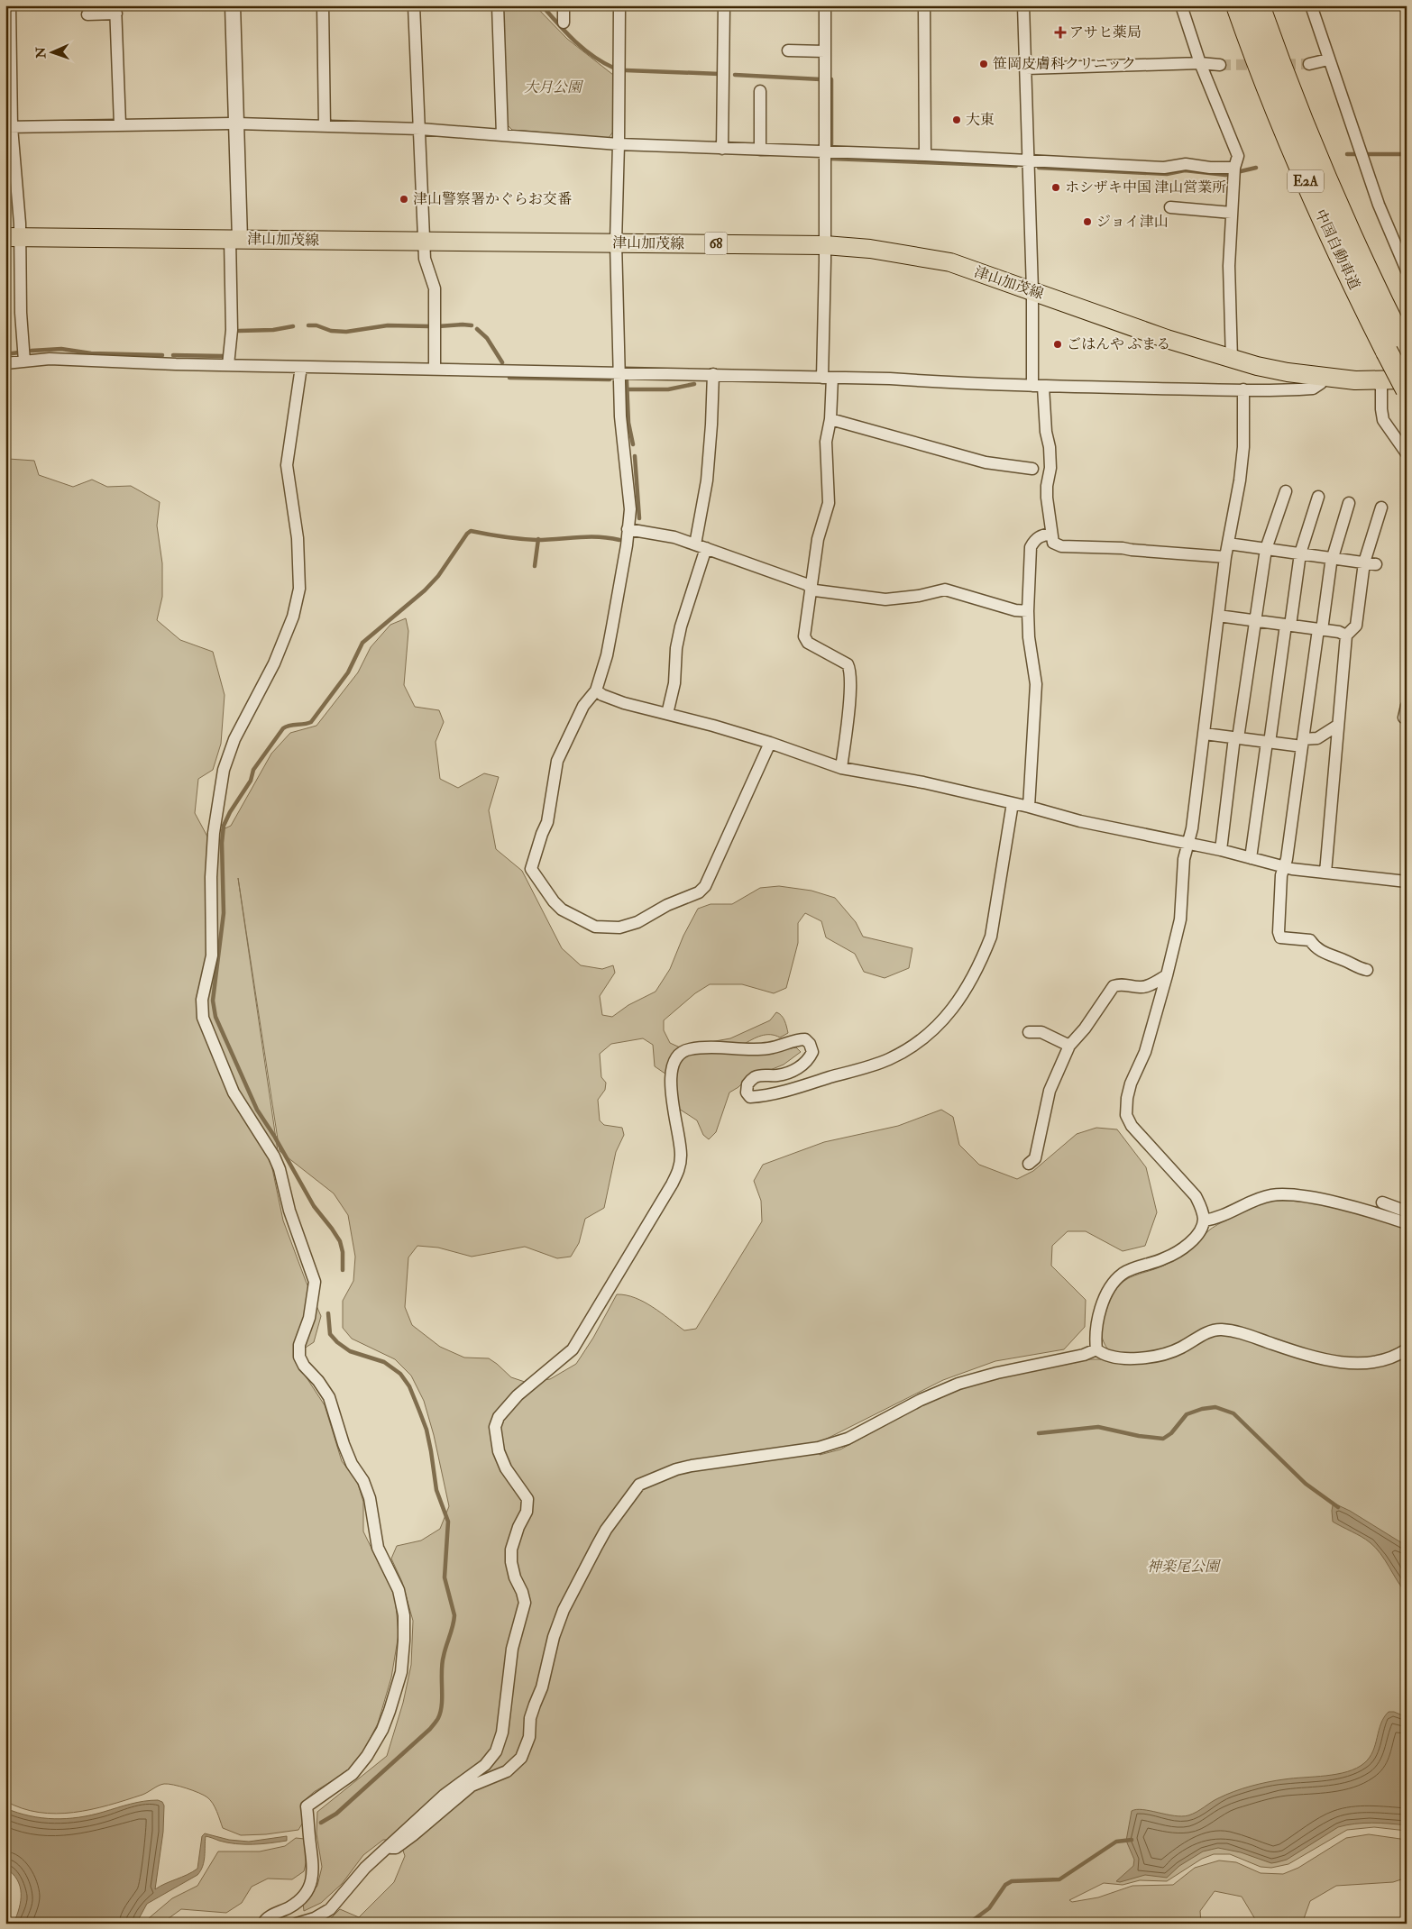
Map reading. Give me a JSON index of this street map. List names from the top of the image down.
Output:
{
  "streets": {
    "highway": ["E2A", "中国自動車道"],
    "main road": ["津山加茂線", "68"]
  },
  "parks": ["大月公園", "神楽尾公園"],
  "places": {
    "health": ["アサヒ薬局"],
    "other": [
      "笹岡皮膚科クリニック",
      "大東",
      "ホシザキ中国 津山営業所",
      "津山警察署かぐらお交番",
      "ジョイ津山",
      "ごはんや ふまる"
    ]
  },
  "north": "left"
}
